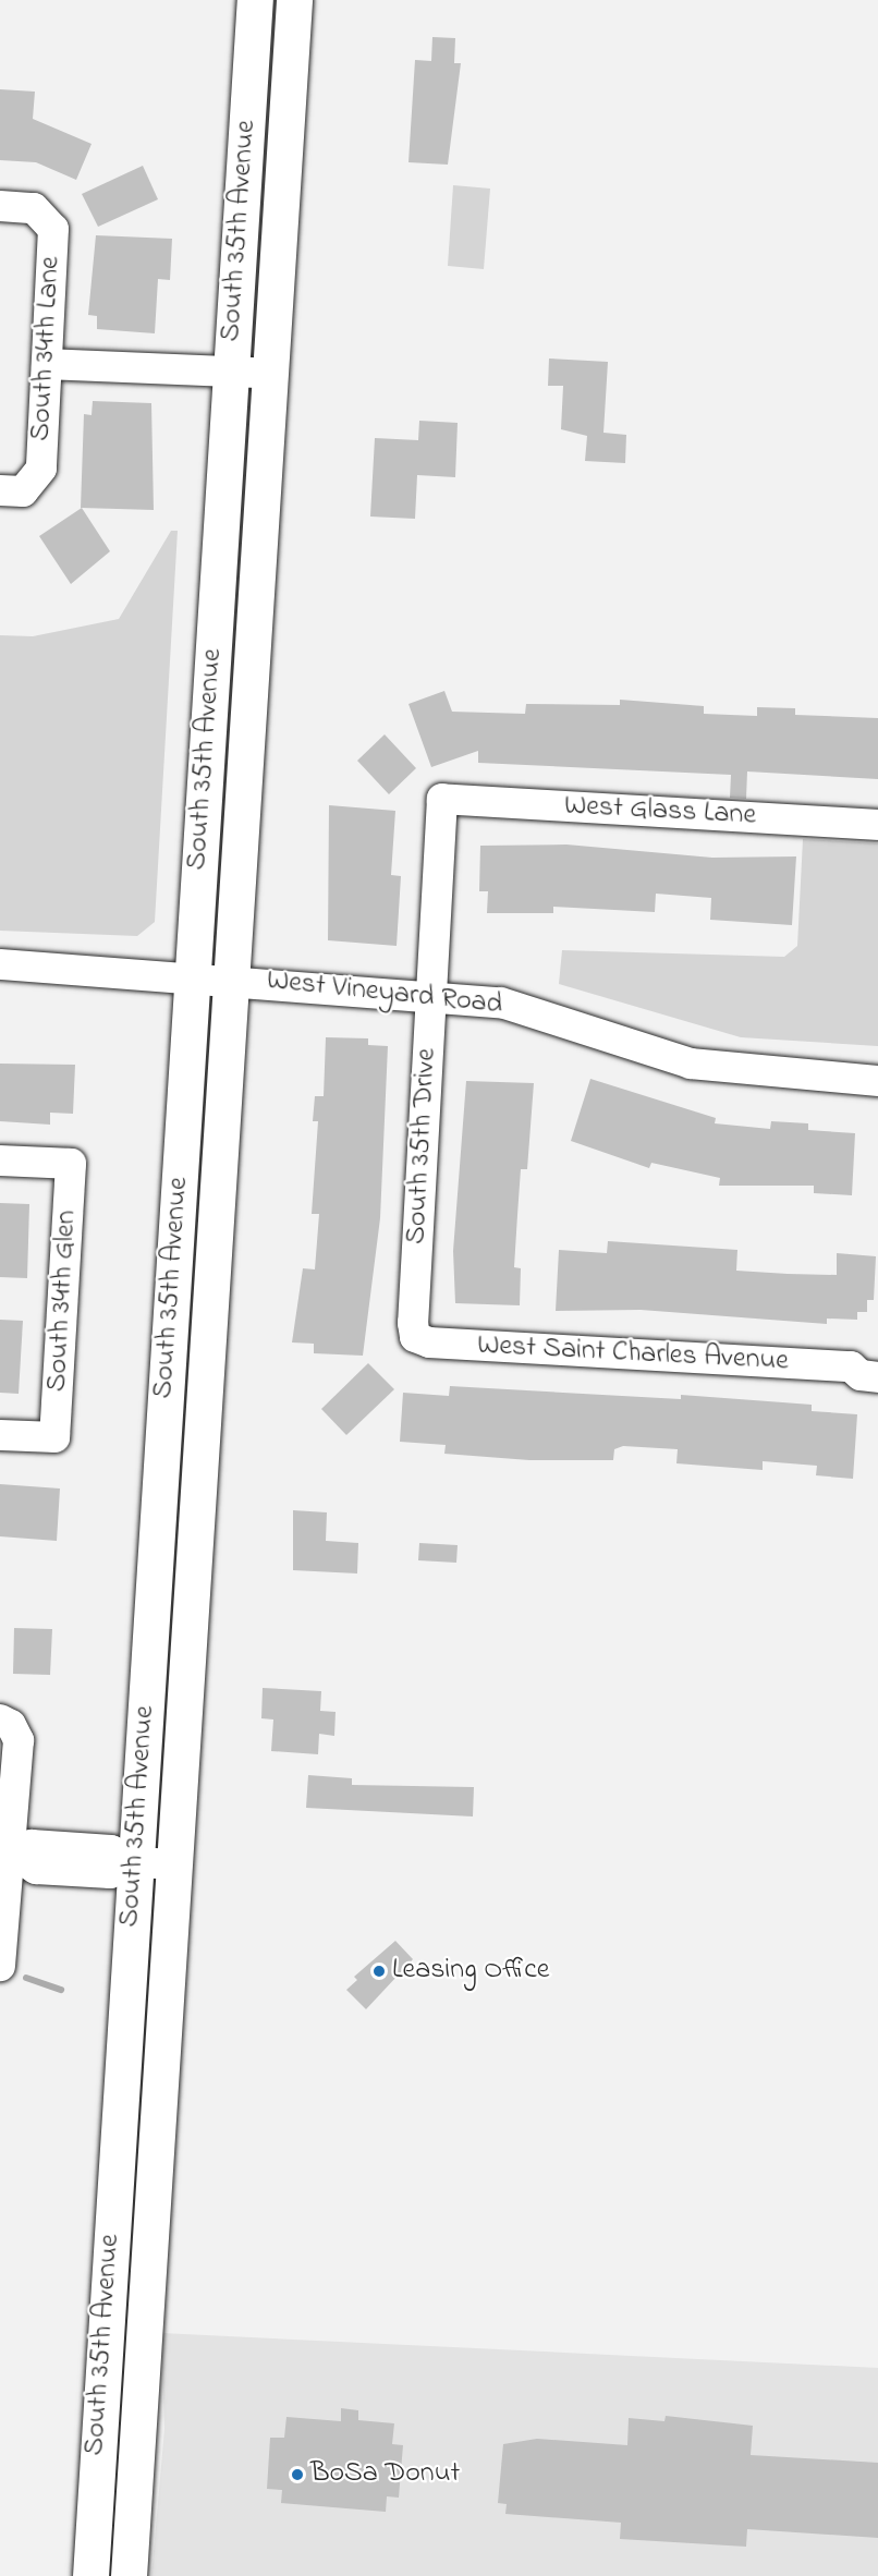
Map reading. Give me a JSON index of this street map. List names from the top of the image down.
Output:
{
  "streets": {
    "main road": ["South 35th Avenue"],
    "street": [
      "South 34th Lane",
      "West Glass Lane",
      "West Vineyard Road",
      "South 35th Drive",
      "South 34th Glen",
      "West Saint Charles Avenue"
    ]
  },
  "crossings": [
    ["South 35th Avenue", "West Vineyard Road"],
    ["West Glass Lane", "South 35th Drive"],
    ["West Vineyard Road", "South 35th Drive"],
    ["South 35th Drive", "West Saint Charles Avenue"]
  ],
  "places": ["Leasing Office", "BoSa Donut"]
}
